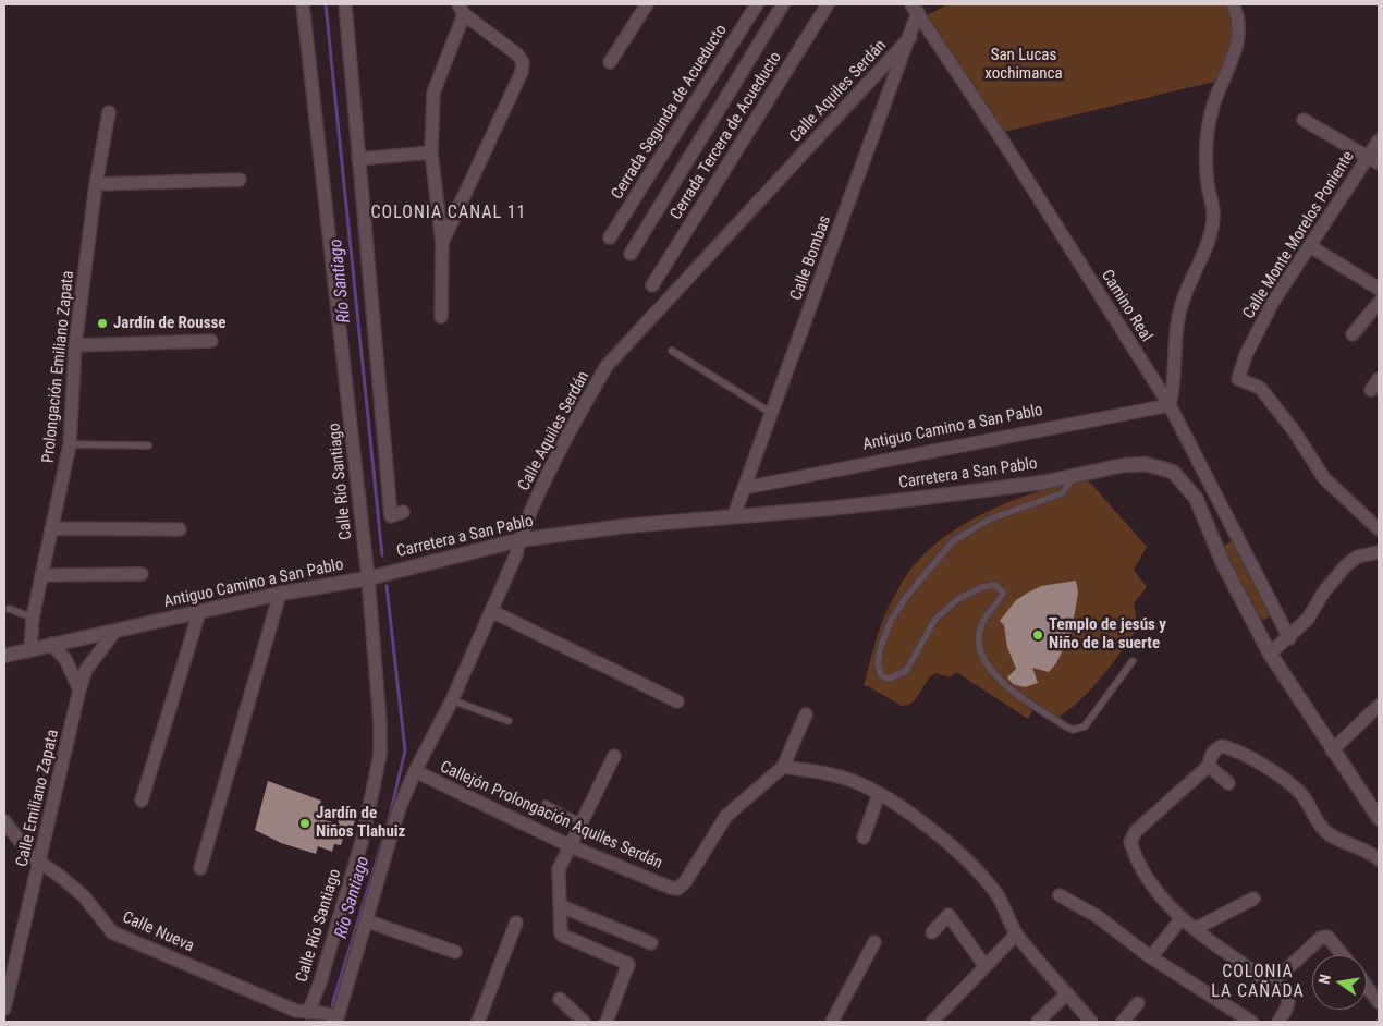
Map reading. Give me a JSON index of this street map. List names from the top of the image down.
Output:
{
  "streets": {
    "main road": ["Antiguo Camino a San Pablo", "Carretera a San Pablo"],
    "street": [
      "Calle Aquiles Serdán",
      "Cerrada Segunda de Acueducto",
      "Cerrada Tercera de Acueducto",
      "Calle Monte Morelos Poniente",
      "Calle Bombas",
      "Camino Real",
      "Prolongación Emiliano Zapata",
      "Calle Río Santiago",
      "Calle Emiliano Zapata",
      "Callejón Prolongación Aquiles Serdán",
      "Calle Nueva"
    ]
  },
  "crossings": [
    ["Calle Aquiles Serdán", "Calle Bombas"],
    ["Calle Aquiles Serdán", "Carretera a San Pablo"],
    ["Calle Aquiles Serdán", "Callejón Prolongación Aquiles Serdán"],
    ["Calle Aquiles Serdán", "Calle Nueva"],
    ["Calle Bombas", "Camino Real"],
    ["Calle Bombas", "Antiguo Camino a San Pablo"],
    ["Calle Bombas", "Carretera a San Pablo"],
    ["Camino Real", "Antiguo Camino a San Pablo"],
    ["Prolongación Emiliano Zapata", "Antiguo Camino a San Pablo"],
    ["Antiguo Camino a San Pablo", "Carretera a San Pablo"],
    ["Antiguo Camino a San Pablo", "Calle Río Santiago"],
    ["Antiguo Camino a San Pablo", "Calle Emiliano Zapata"],
    ["Carretera a San Pablo", "Calle Río Santiago"],
    ["Calle Río Santiago", "Calle Nueva"],
    ["Calle Emiliano Zapata", "Calle Nueva"]
  ],
  "districts": ["COLONIA CANAL 11", "COLONIA LA CAÑADA"],
  "water": ["Río Santiago"],
  "parks": ["San Lucas xochimanca"],
  "places": ["Jardín de Rousse", "Templo de jesús y Niño de la suerte", "Jardín de Niños Tlahuiz"],
  "north": "left"
}
